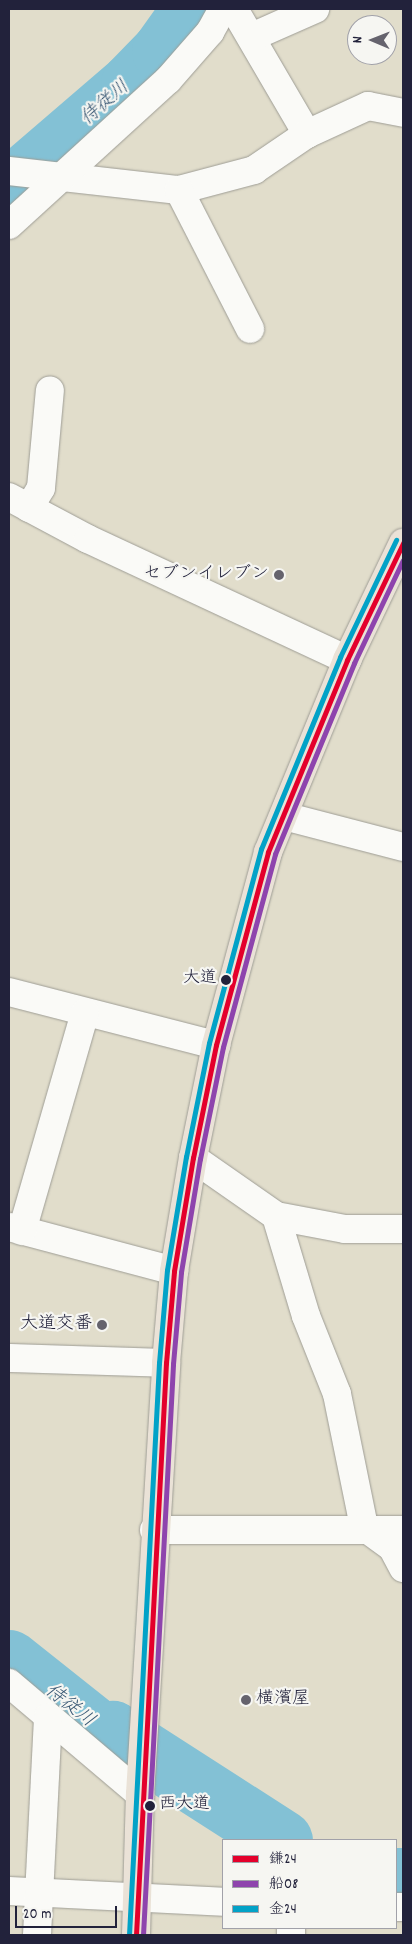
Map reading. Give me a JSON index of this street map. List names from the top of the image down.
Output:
{
  "water": ["侍従川"],
  "places": [
    "セブンイレブン",
    "大道",
    "大道交番",
    "横濱屋",
    "西大道"
  ],
  "lines": ["transit line 金24", "transit line 鎌24", "transit line 船08"],
  "legend": ["鎌24", "船08", "金24"],
  "scale_bar": "20 m",
  "north": "left"
}
